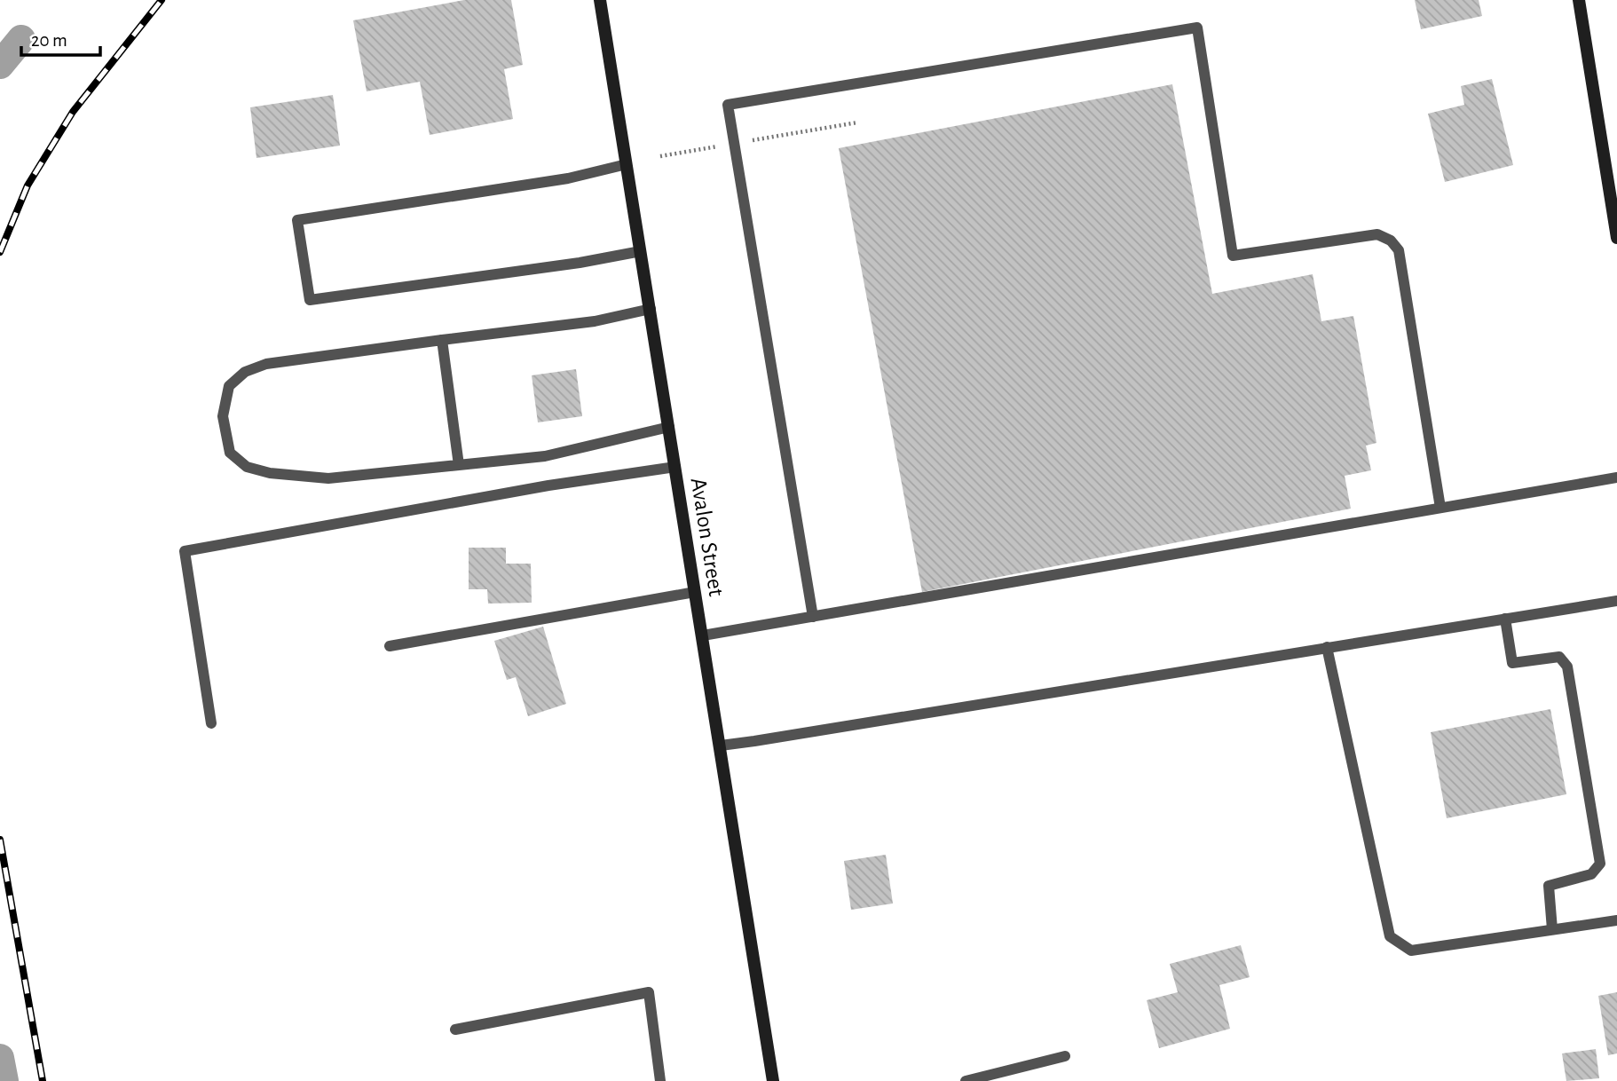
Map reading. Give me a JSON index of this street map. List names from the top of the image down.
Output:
{
  "streets": {
    "street": ["Avalon Street"]
  },
  "scale_bar": "20 m"
}
